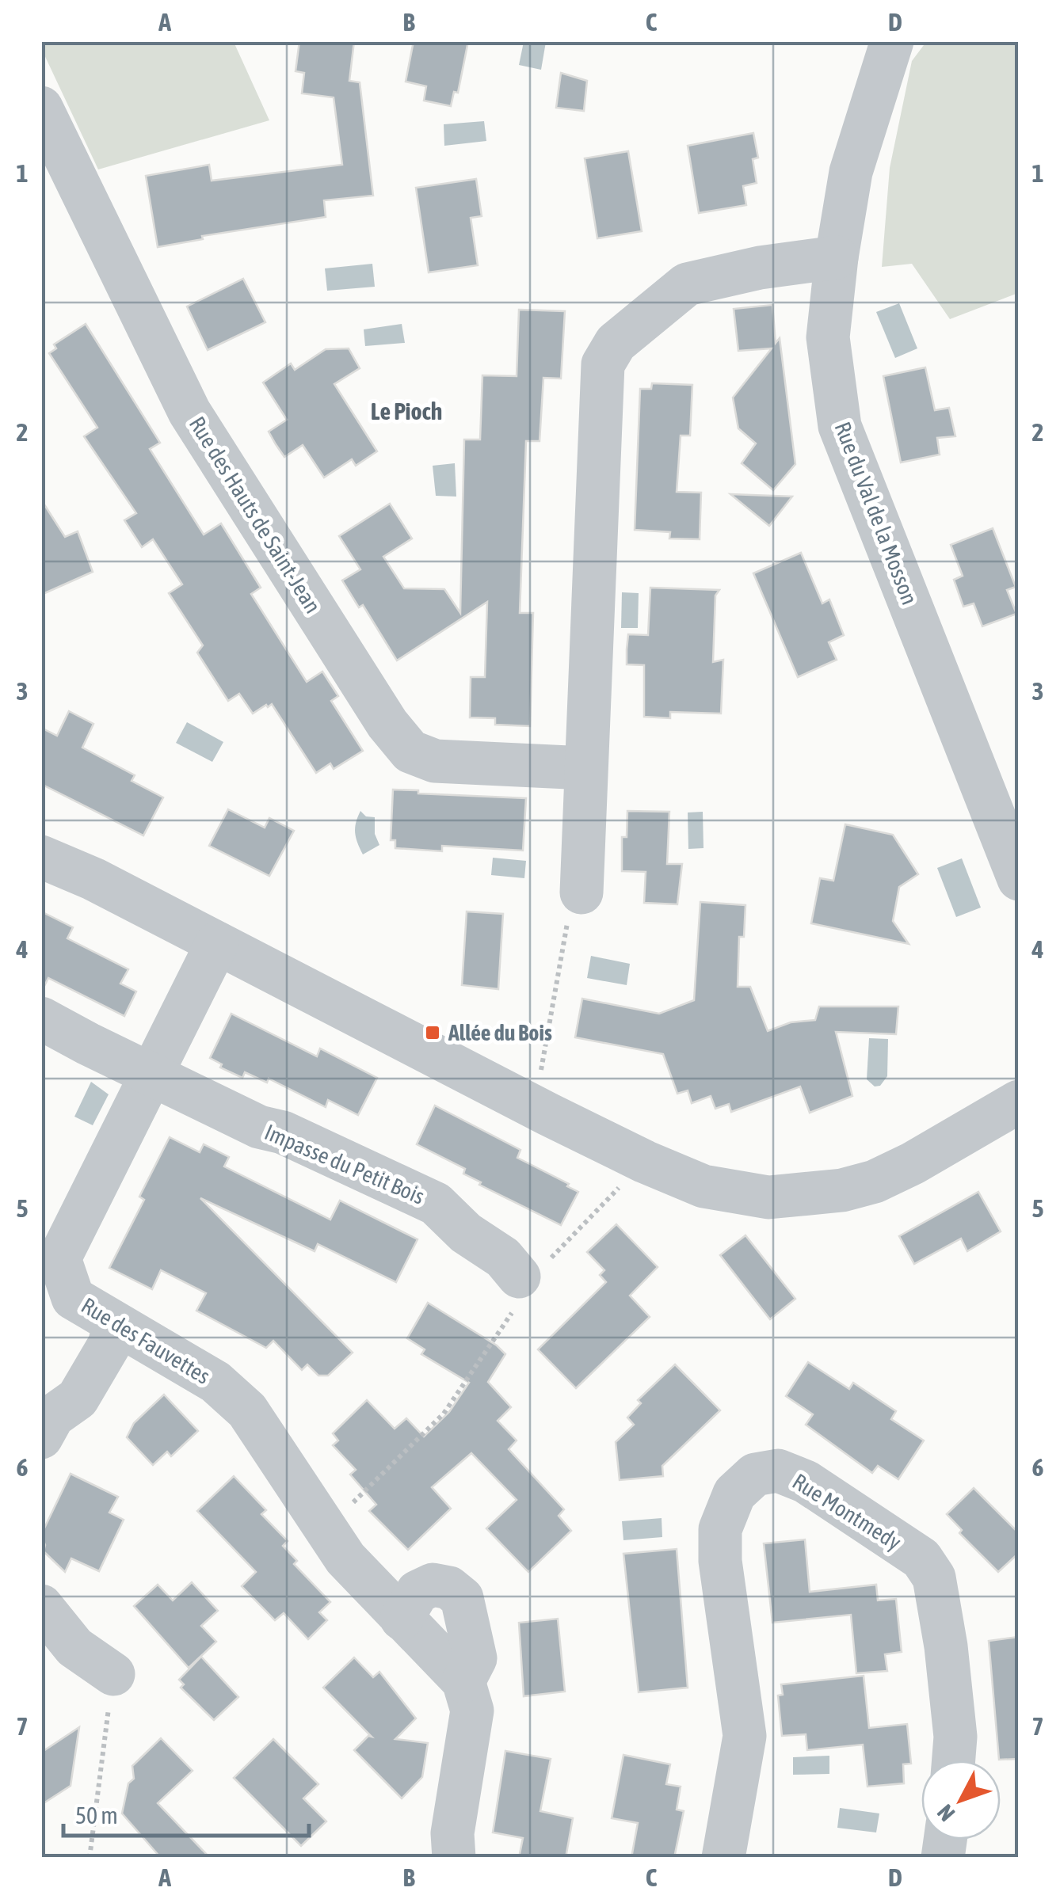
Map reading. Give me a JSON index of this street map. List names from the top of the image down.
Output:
{
  "streets": {
    "street": [
      "Rue du Val de la Mosson",
      "Rue des Hauts de Saint-Jean",
      "Impasse du Petit Bois",
      "Rue des Fauvettes",
      "Rue Montmedy"
    ]
  },
  "crossings": [
    ["Impasse du Petit Bois", "Rue des Fauvettes"]
  ],
  "districts": ["Le Pioch"],
  "places": {
    "transit": ["Allée du Bois"]
  },
  "scale_bar": "50 m",
  "north": "bottom left",
  "grid": {
    "columns": [
      "A",
      "B",
      "C",
      "D"
    ],
    "rows": [
      "1",
      "2",
      "3",
      "4",
      "5",
      "6",
      "7"
    ]
  }
}
